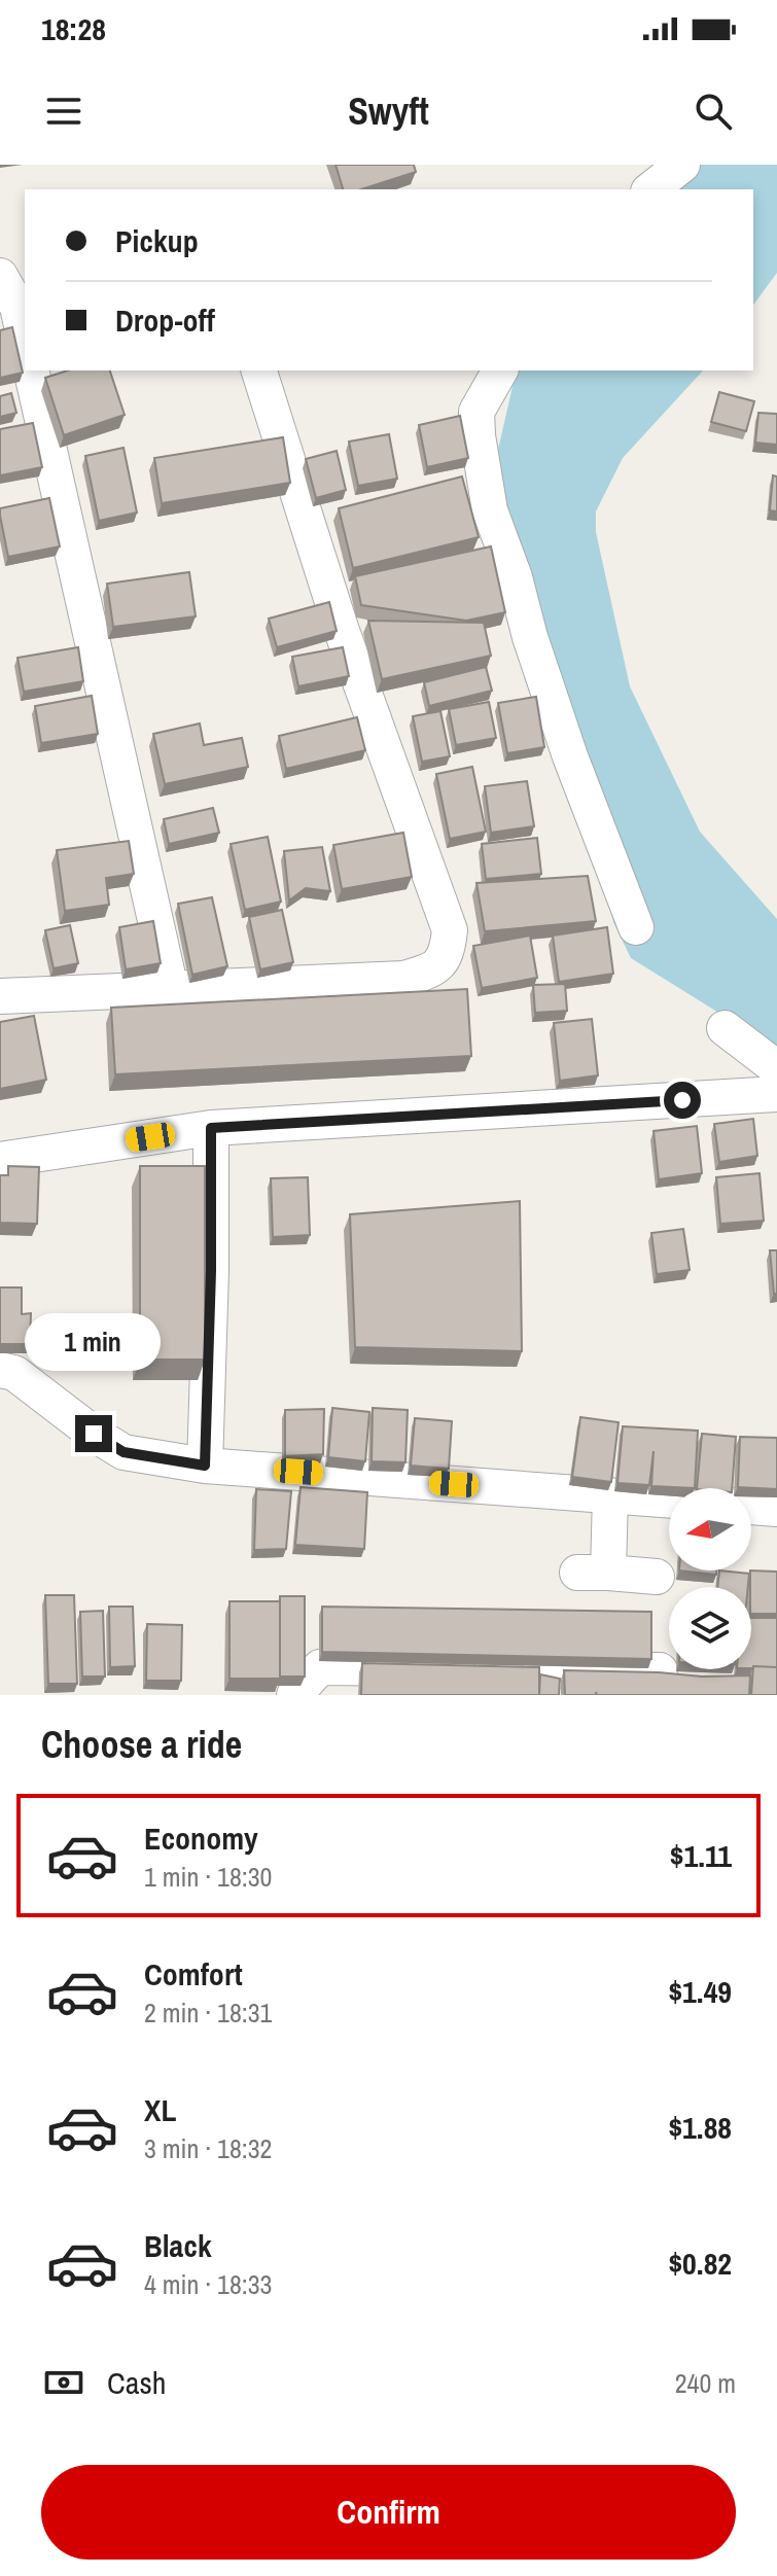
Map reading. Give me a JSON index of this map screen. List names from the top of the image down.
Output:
{
  "north": "left",
  "page": {
    "status": "18:28",
    "header": "Swyft",
    "banner": ["Pickup", "Drop-off"],
    "bubble": "1 min",
    "heading": "Choose a ride",
    "list": [
      {
        "name": "Economy",
        "note": "1 min · 18:30",
        "value": "$1.11"
      },
      {
        "name": "Comfort",
        "note": "2 min · 18:31",
        "value": "$1.49"
      },
      {
        "name": "XL",
        "note": "3 min · 18:32",
        "value": "$1.88"
      },
      {
        "name": "Black",
        "note": "4 min · 18:33",
        "value": "$0.82"
      }
    ],
    "pay": ["Cash", "240 m"],
    "buttons": "Confirm"
  }
}
